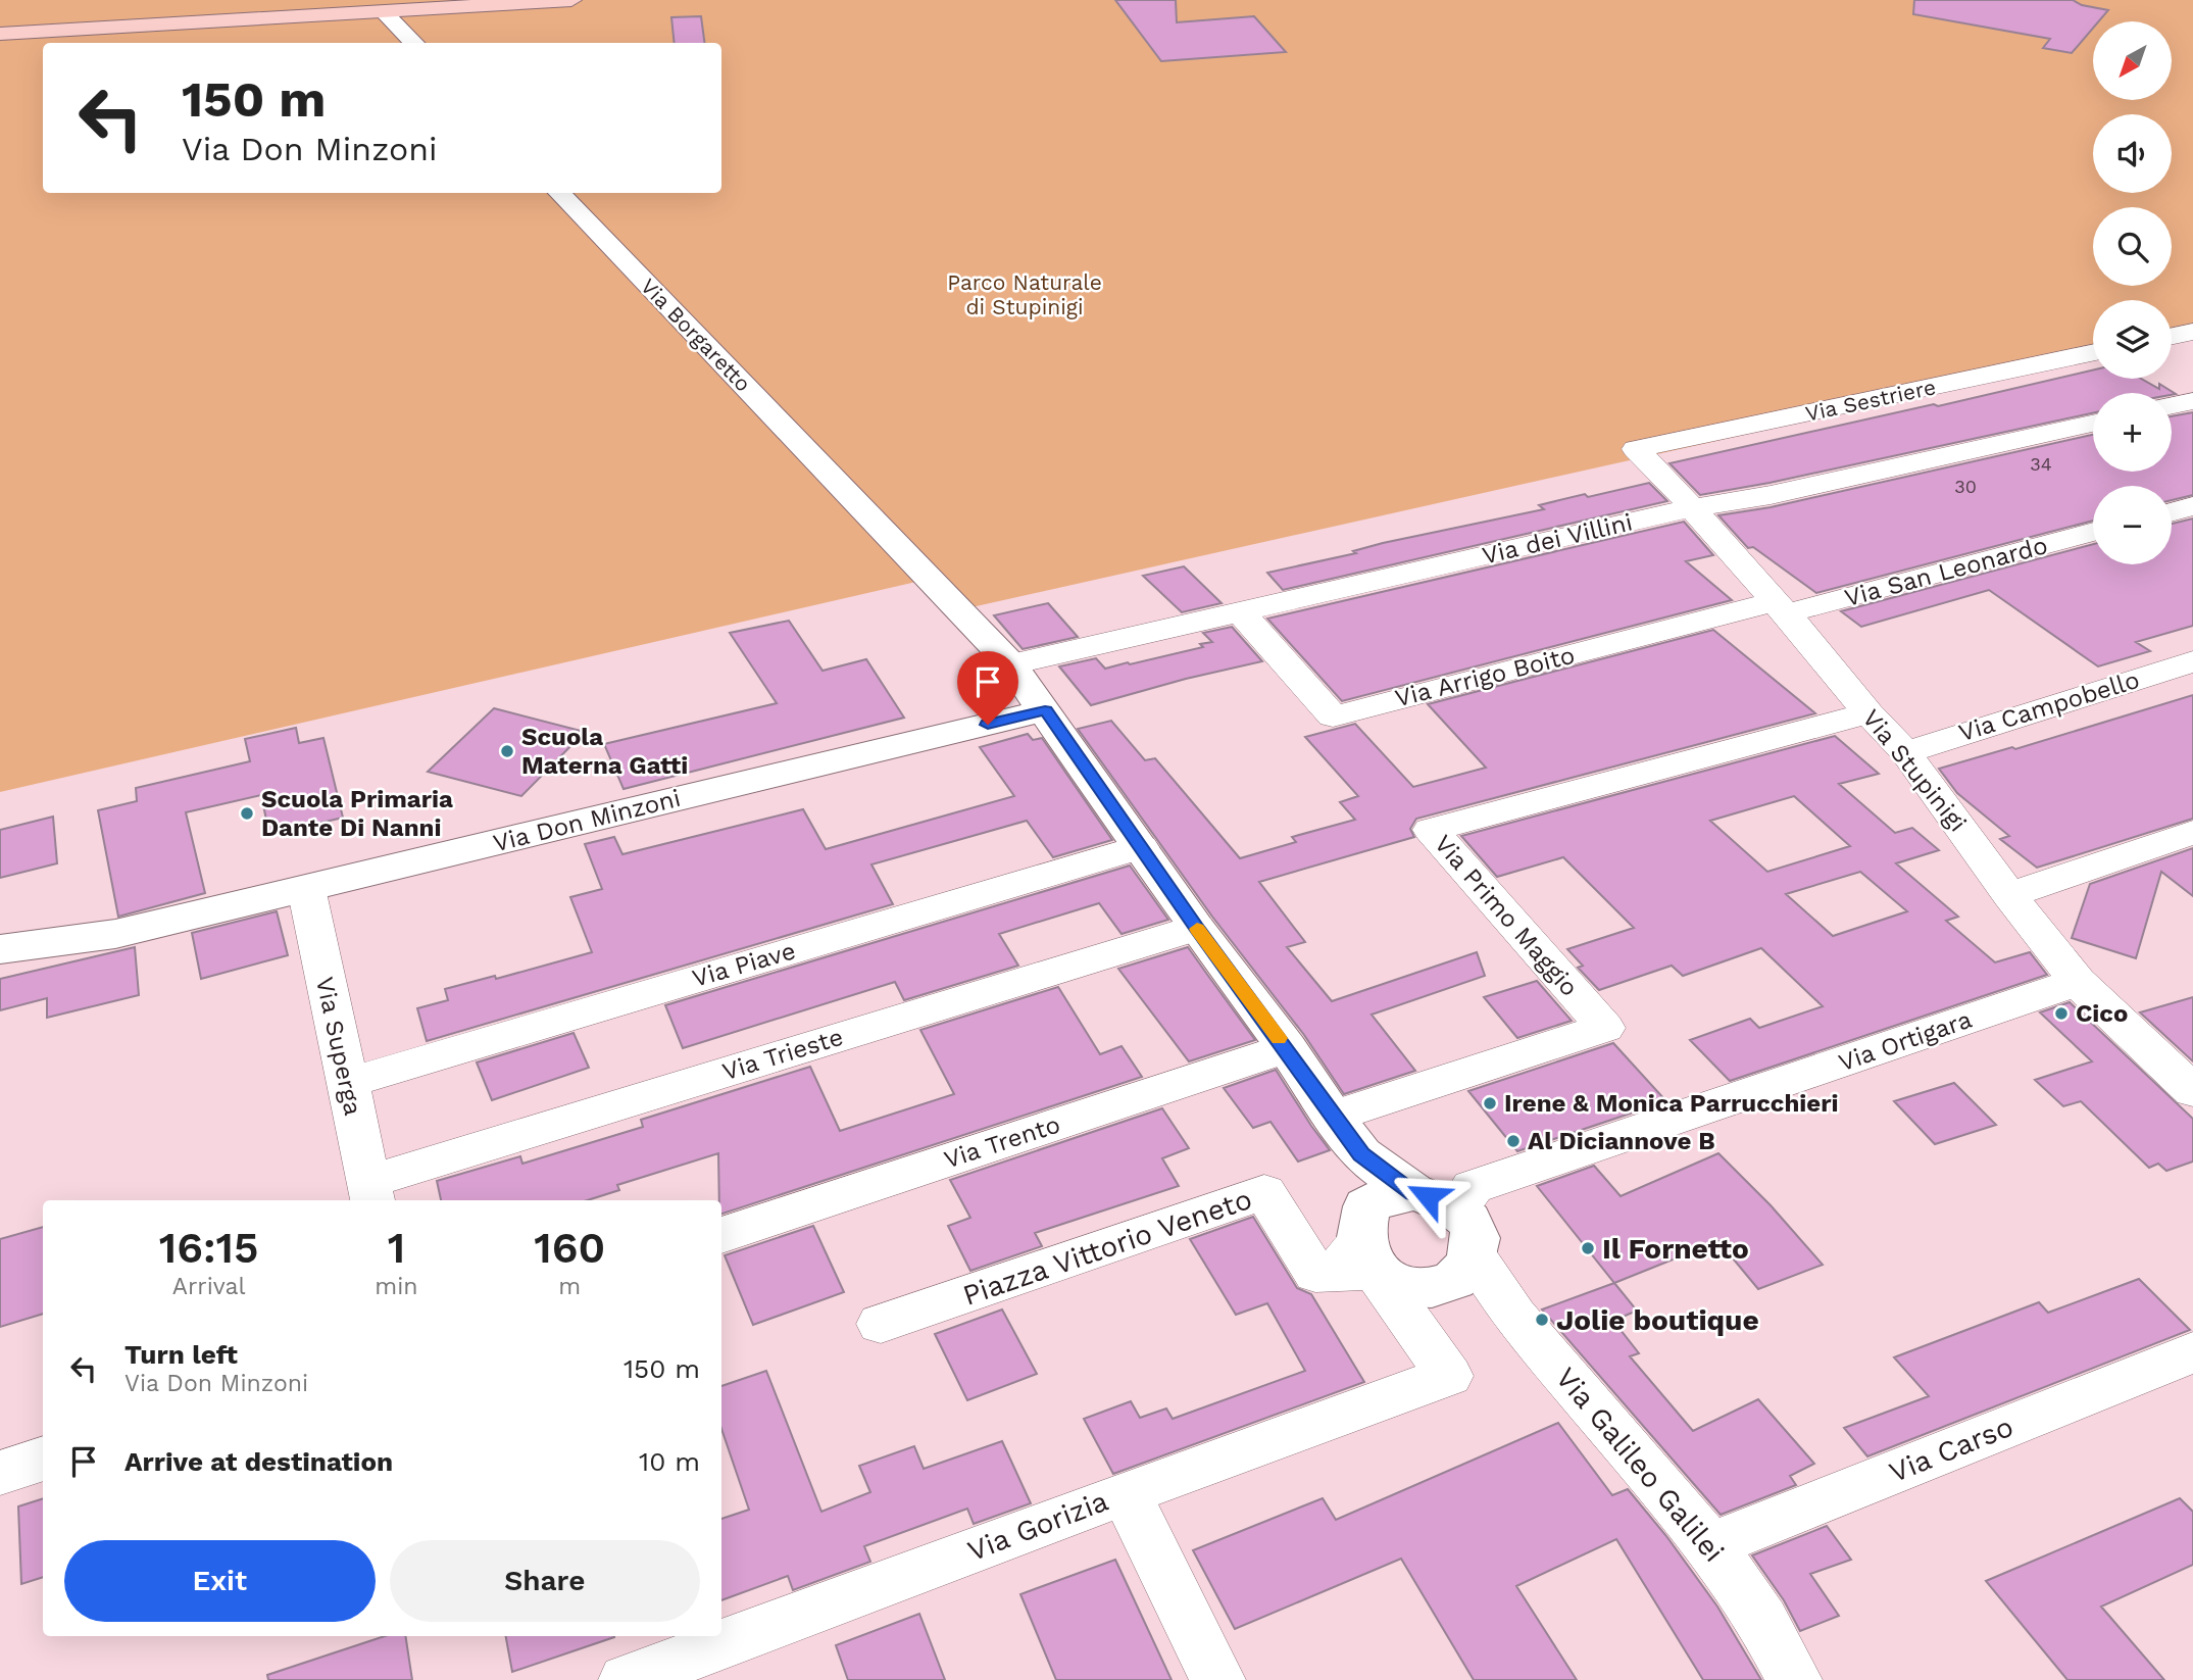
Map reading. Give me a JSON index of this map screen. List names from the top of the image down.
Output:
{
  "streets": {
    "street": [
      "Via Borgaretto",
      "Via Sestriere",
      "Via dei Villini",
      "Via San Leonardo",
      "Via Arrigo Boito",
      "Via Campobello",
      "Via Stupinigi",
      "Via Don Minzoni",
      "Via Primo Maggio",
      "Via Piave",
      "Via Ortigara",
      "Via Superga",
      "Via Trieste",
      "Via Trento",
      "Piazza Vittorio Veneto",
      "Via Carso",
      "Via Galileo Galilei",
      "Via Gorizia"
    ]
  },
  "crossings": [
    ["Via Borgaretto", "Via dei Villini"],
    ["Via Sestriere", "Via Stupinigi"],
    ["Via dei Villini", "Via Arrigo Boito"],
    ["Via dei Villini", "Via Stupinigi"],
    ["Via San Leonardo", "Via Arrigo Boito"],
    ["Via San Leonardo", "Via Stupinigi"],
    ["Via Arrigo Boito", "Via Stupinigi"],
    ["Via Campobello", "Via Stupinigi"],
    ["Via Stupinigi", "Via Primo Maggio"],
    ["Via Stupinigi", "Via Ortigara"],
    ["Via Don Minzoni", "Via Superga"],
    ["Via Piave", "Via Superga"],
    ["Via Ortigara", "Piazza Vittorio Veneto"],
    ["Via Ortigara", "Via Galileo Galilei"],
    ["Via Ortigara", "Via Gorizia"],
    ["Via Superga", "Via Trieste"],
    ["Piazza Vittorio Veneto", "Via Galileo Galilei"],
    ["Piazza Vittorio Veneto", "Via Gorizia"],
    ["Via Carso", "Via Galileo Galilei"],
    ["Via Galileo Galilei", "Via Gorizia"]
  ],
  "parks": ["Parco Naturale di Stupinigi"],
  "places": [
    "Scuola Materna Gatti",
    "Scuola Primaria Dante Di Nanni",
    "Cico",
    "Irene & Monica Parrucchieri",
    "Al Diciannove B",
    "Il Fornetto",
    "Jolie boutique"
  ],
  "house_numbers": ["34", "30"],
  "north": "bottom left",
  "page": {
    "map_buttons": ["+", "−"],
    "turn": ["150 m", "Via Don Minzoni"],
    "eta": [
      "16:15",
      "Arrival",
      "1",
      "min",
      "160",
      "m"
    ],
    "list": [
      {
        "name": "Turn left",
        "note": "Via Don Minzoni",
        "value": "150 m"
      },
      {
        "name": "Arrive at destination",
        "value": "10 m"
      }
    ],
    "buttons": ["Exit", "Share"]
  }
}
